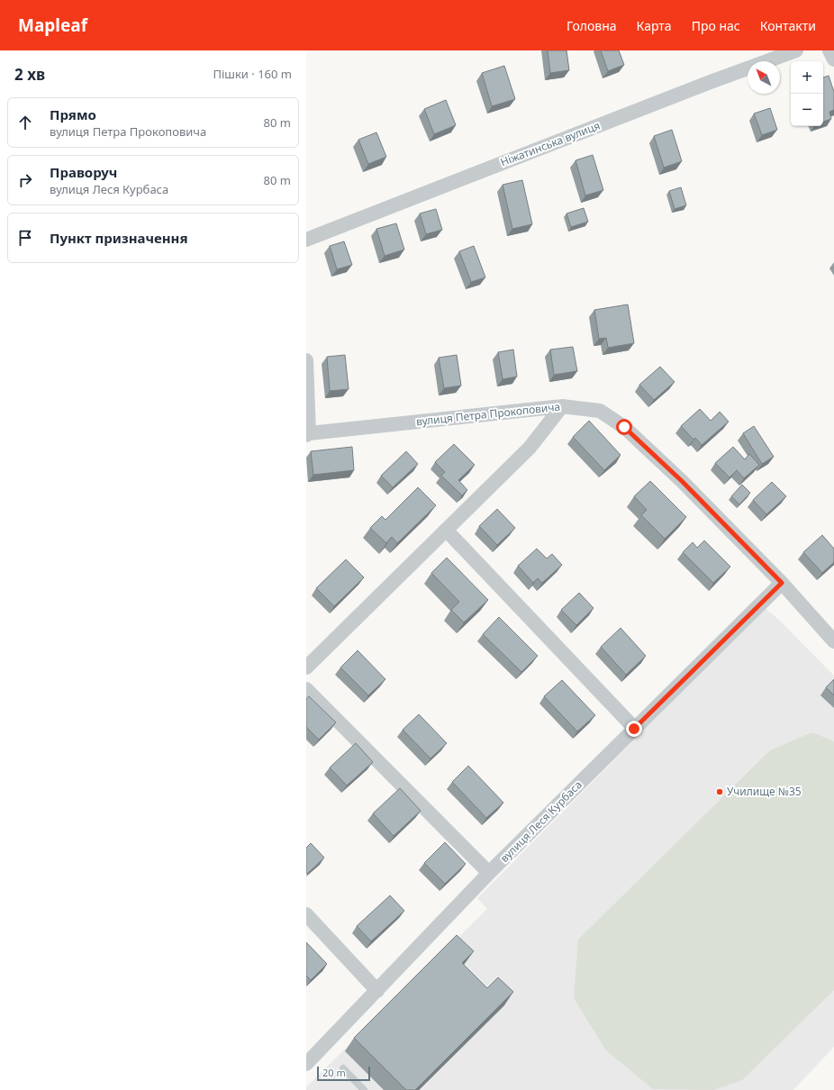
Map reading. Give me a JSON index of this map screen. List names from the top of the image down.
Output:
{
  "streets": {
    "street": ["Ніжатинська вулиця", "вулиця Петра Прокоповича", "вулиця Леся Курбаса"]
  },
  "crossings": [
    ["вулиця Петра Прокоповича", "вулиця Леся Курбаса"]
  ],
  "places": ["Училище №35"],
  "scale_bar": "20 m",
  "north": "top left",
  "page": {
    "header": "Mapleaf",
    "nav": [
      "Головна",
      "Карта",
      "Про нас",
      "Контакти"
    ],
    "heading": ["2 хв", "Пішки · 160 m"],
    "map_buttons": ["+", "−"],
    "list": [
      ["Прямо", "вулиця Петра Прокоповича", "80 m"],
      ["Праворуч", "вулиця Леся Курбаса", "80 m"],
      "Пункт призначення"
    ],
    "scale": "20 m"
  }
}
